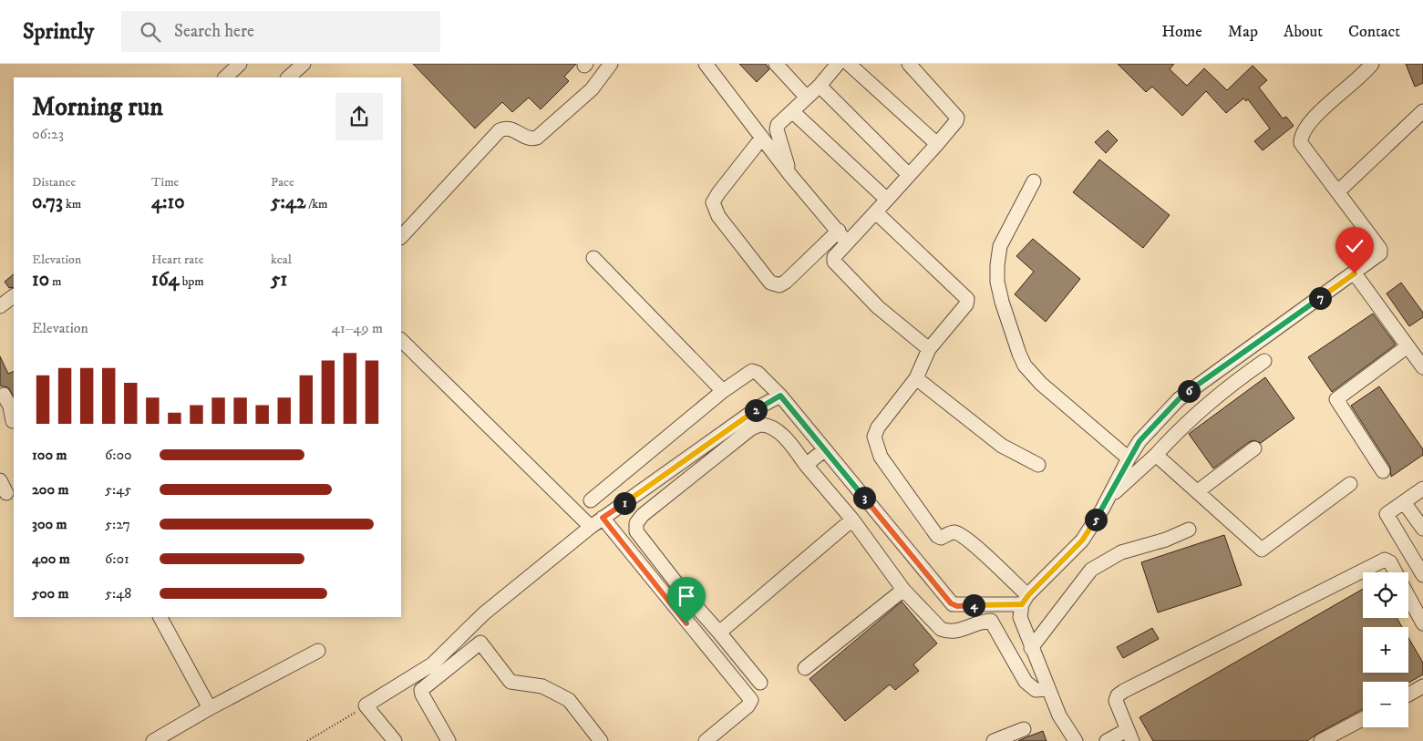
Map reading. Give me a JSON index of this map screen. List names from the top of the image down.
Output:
{
  "page": {
    "header": "Sprintly",
    "search": "Search here",
    "nav": [
      "Home",
      "Map",
      "About",
      "Contact"
    ],
    "heading": ["Morning run", "06:23"],
    "stats": [
      ["Distance", "0.73 km"],
      ["Time", "4:10"],
      ["Pace", "5:42 /km"],
      ["Elevation", "10 m"],
      ["Heart rate", "164 bpm"],
      ["kcal", "51"]
    ],
    "pins": [
      "7",
      "6",
      "2",
      "3",
      "1",
      "5",
      "4"
    ],
    "chart": ["Elevation", "41–49 m"],
    "list": [
      {
        "name": "100 m",
        "note": "6:00"
      },
      {
        "name": "200 m",
        "note": "5:45"
      },
      {
        "name": "300 m",
        "note": "5:27"
      },
      {
        "name": "400 m",
        "note": "6:01"
      },
      {
        "name": "500 m",
        "note": "5:48"
      }
    ],
    "map_buttons": ["+", "−"]
  }
}
